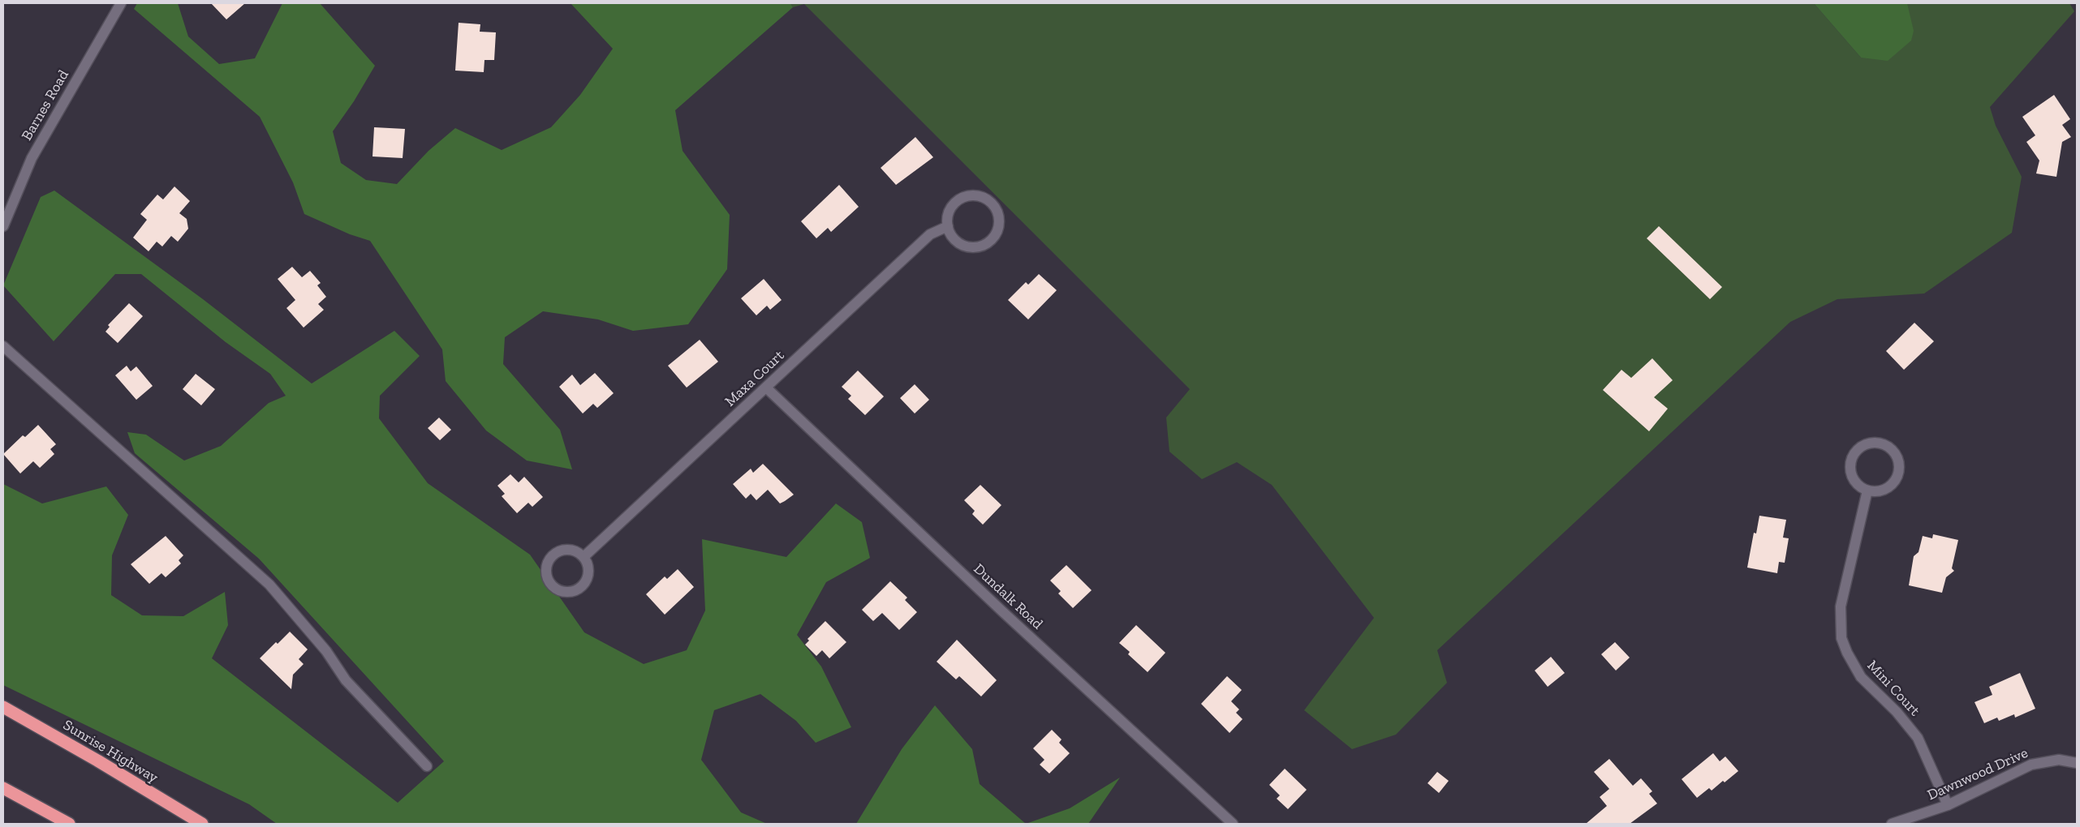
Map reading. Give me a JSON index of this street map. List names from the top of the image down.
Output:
{
  "streets": {
    "highway": ["Sunrise Highway"],
    "street": [
      "Barnes Road",
      "Maxa Court",
      "Dundalk Road",
      "Mini Court",
      "Dawnwood Drive"
    ]
  },
  "crossings": [
    ["Maxa Court", "Dundalk Road"],
    ["Mini Court", "Dawnwood Drive"]
  ]
}
